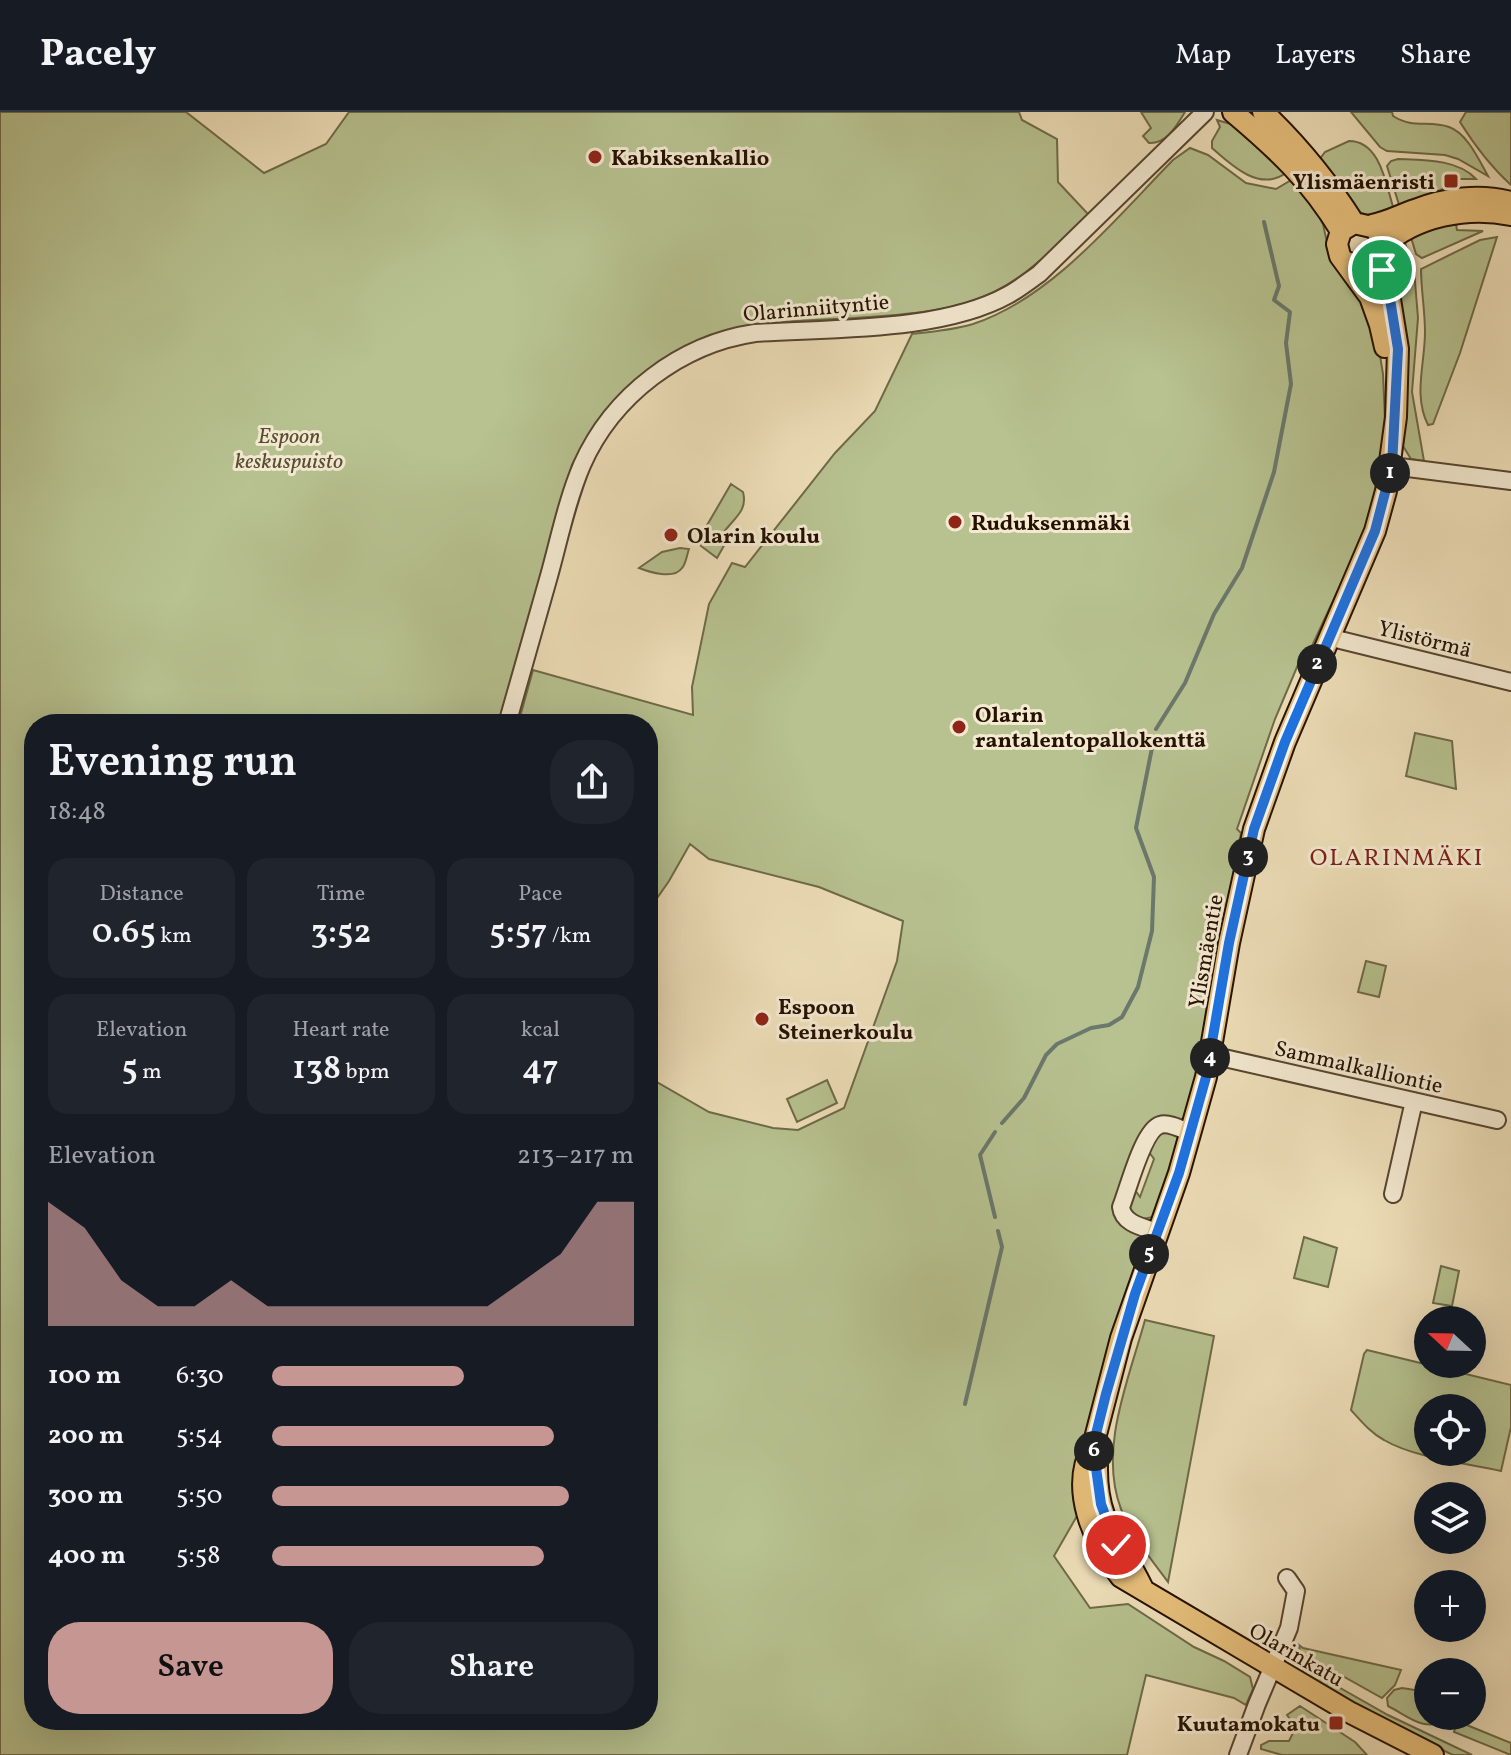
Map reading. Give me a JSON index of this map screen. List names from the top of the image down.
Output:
{
  "streets": {
    "main road": ["Ylismäentie", "Olarinkatu"],
    "street": ["Olarinniityntie", "Ylistörmä", "Sammalkalliontie"]
  },
  "crossings": [
    ["Ylistörmä", "Ylismäentie"],
    ["Ylismäentie", "Sammalkalliontie"],
    ["Ylismäentie", "Olarinkatu"]
  ],
  "districts": ["OLARINMÄKI"],
  "parks": ["Espoon keskuspuisto"],
  "places": {
    "other": [
      "Kabiksenkallio",
      "Ruduksenmäki",
      "Olarin koulu",
      "Olarin rantalentopallokenttä",
      "Espoon Steinerkoulu"
    ],
    "transit": ["Ylismäenristi", "Kuutamokatu"]
  },
  "north": "left",
  "page": {
    "header": "Pacely",
    "nav": ["Map", "Layers", "Share"],
    "pins": [
      "1",
      "2",
      "3",
      "4",
      "5",
      "6"
    ],
    "heading": ["Evening run", "18:48"],
    "stats": [
      ["Distance", "0.65 km"],
      ["Time", "3:52"],
      ["Pace", "5:57 /km"],
      ["Elevation", "5 m"],
      ["Heart rate", "138 bpm"],
      ["kcal", "47"]
    ],
    "chart": ["Elevation", "213–217 m"],
    "map_buttons": ["+", "−"],
    "list": [
      {
        "name": "100 m",
        "note": "6:30"
      },
      {
        "name": "200 m",
        "note": "5:54"
      },
      {
        "name": "300 m",
        "note": "5:50"
      },
      {
        "name": "400 m",
        "note": "5:58"
      }
    ],
    "buttons": ["Save", "Share"]
  }
}
